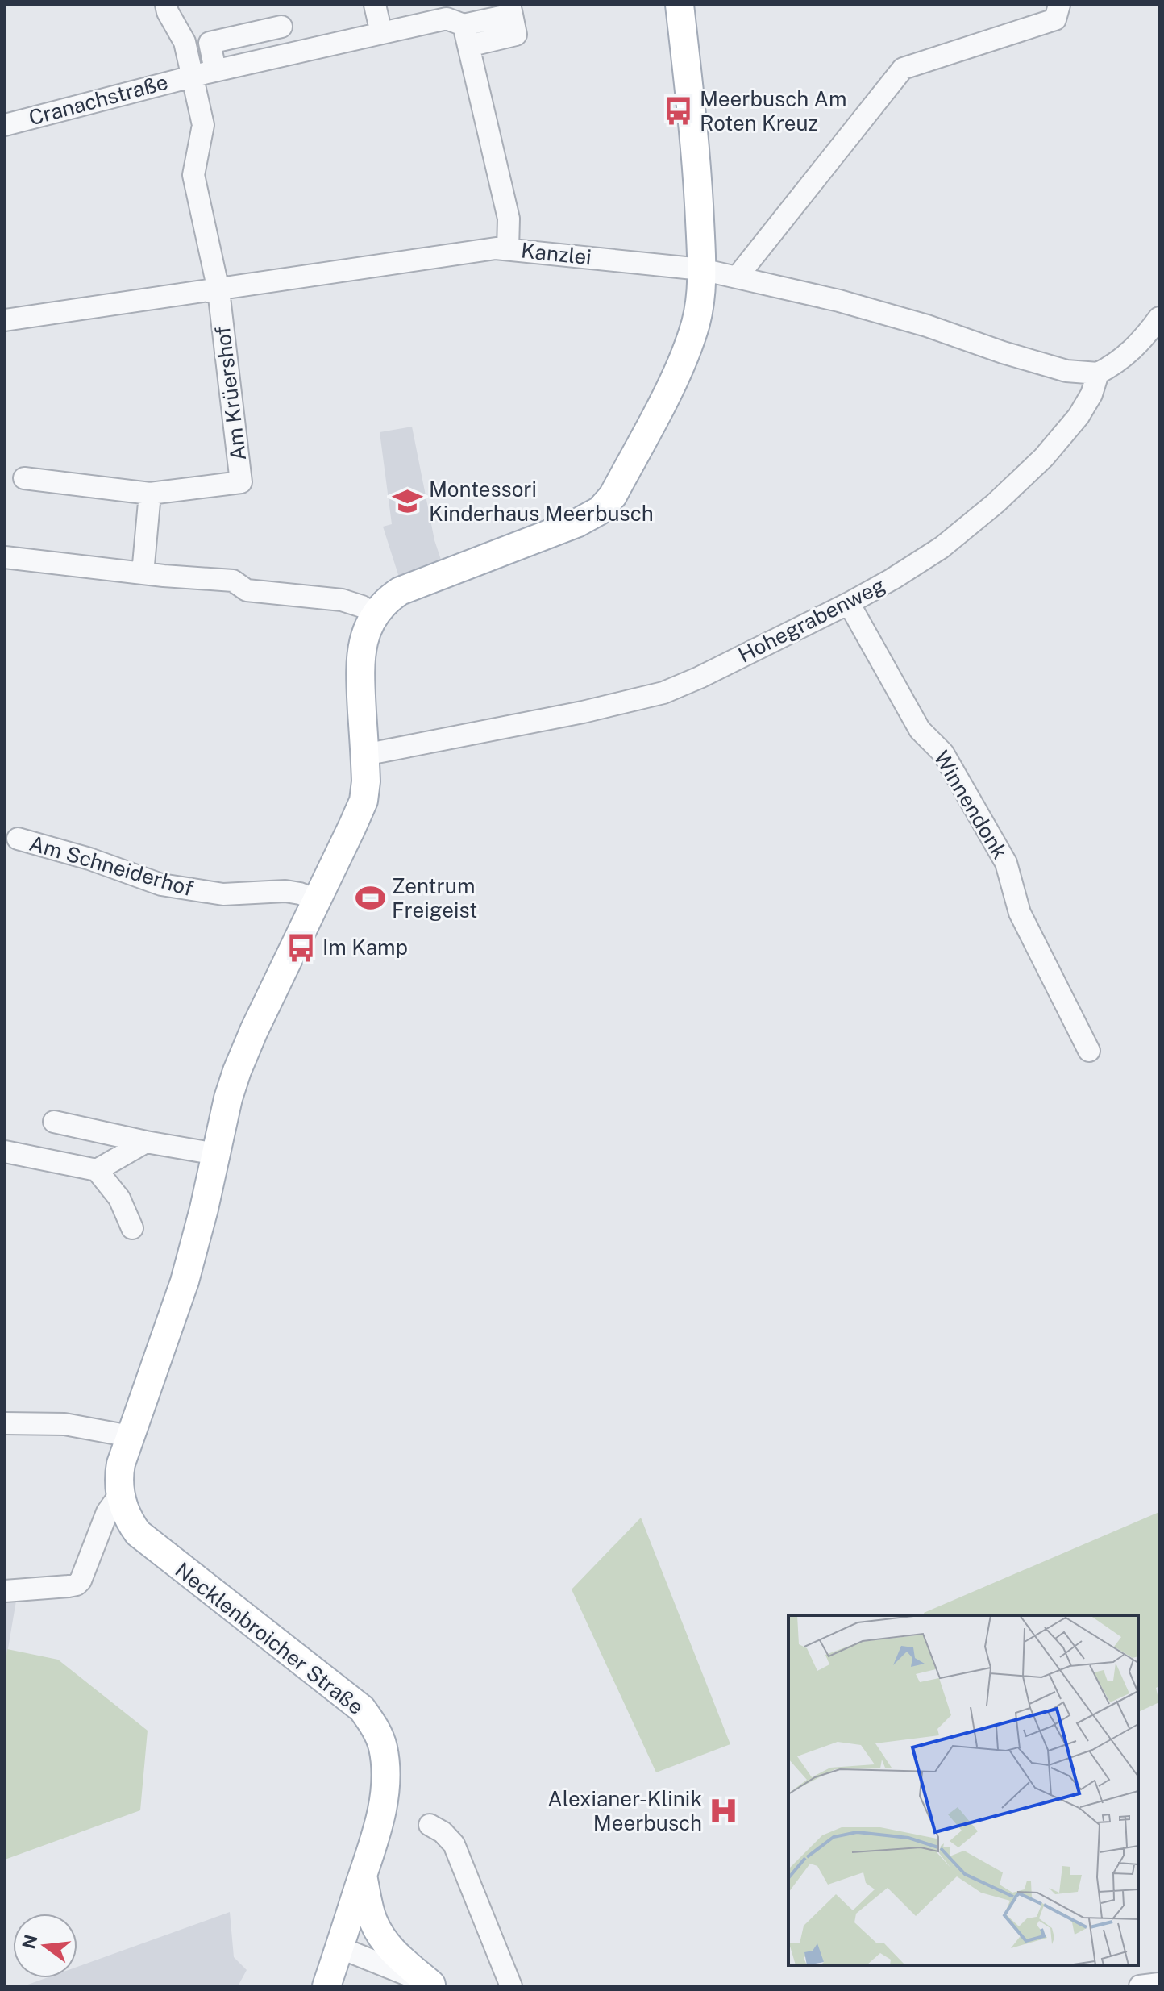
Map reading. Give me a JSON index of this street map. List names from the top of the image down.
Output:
{
  "streets": {
    "main road": ["Necklenbroicher Straße"],
    "street": [
      "Cranachstraße",
      "Kanzlei",
      "Am Krüershof",
      "Hohegrabenweg",
      "Winnendonk",
      "Am Schneiderhof"
    ]
  },
  "crossings": [
    ["Cranachstraße", "Kanzlei"],
    ["Cranachstraße", "Am Krüershof"],
    ["Kanzlei", "Am Krüershof"],
    ["Kanzlei", "Hohegrabenweg"],
    ["Hohegrabenweg", "Winnendonk"]
  ],
  "places": {
    "bus stop": ["Meerbusch Am Roten Kreuz", "Im Kamp"],
    "school or university": ["Montessori Kinderhaus Meerbusch"],
    "sports": ["Zentrum Freigeist"],
    "hospital": ["Alexianer-Klinik Meerbusch"]
  },
  "north": "left"
}
